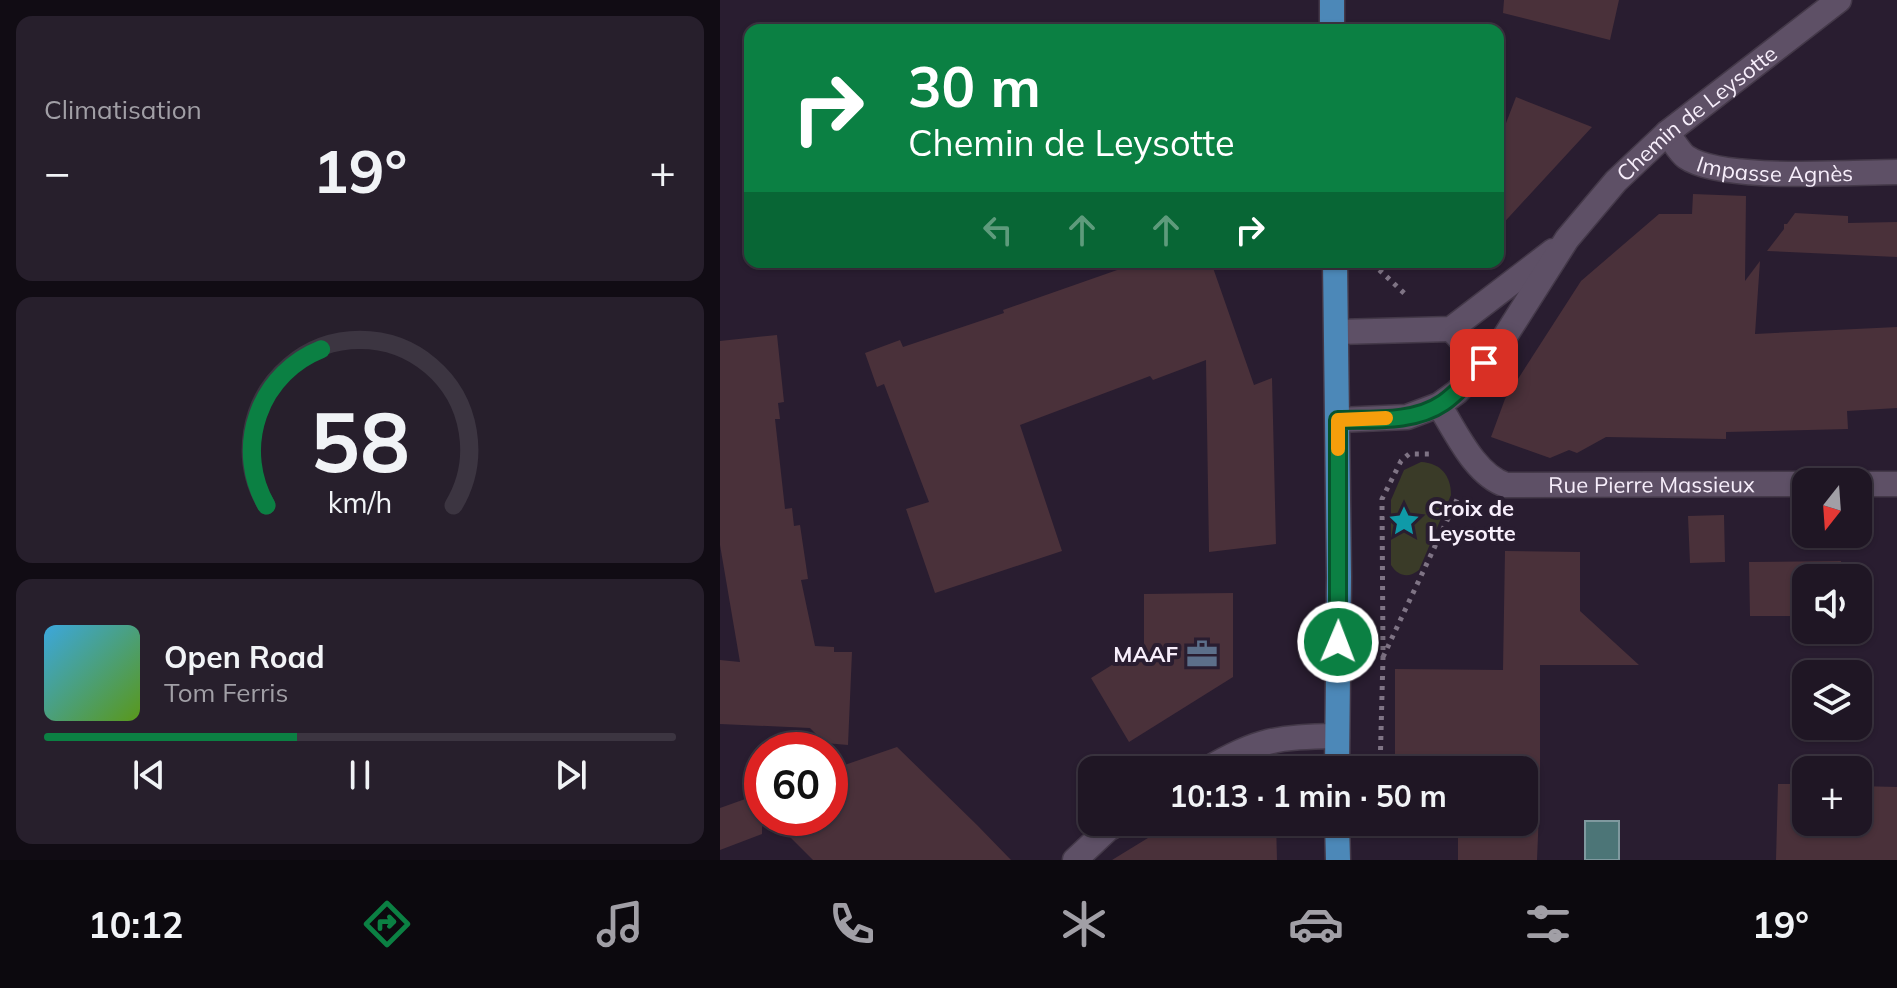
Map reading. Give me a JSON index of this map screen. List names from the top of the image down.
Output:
{
  "streets": {
    "street": ["Chemin de Leysotte", "Impasse Agnès", "Rue Pierre Massieux"]
  },
  "crossings": [
    ["Chemin de Leysotte", "Impasse Agnès"],
    ["Chemin de Leysotte", "Rue Pierre Massieux"]
  ],
  "places": {
    "place": ["Croix de Leysotte"],
    "office": ["MAAF"]
  },
  "north": "bottom",
  "page": {
    "tile": "Climatisation",
    "turn": ["30 m", "Chemin de Leysotte"],
    "heat": ["−", "19°", "+"],
    "map_buttons": "+",
    "song": ["Open Road", "Tom Ferris"],
    "limit": "60",
    "trip": "10:13 · 1 min · 50 m",
    "tabs": ["10:12", "19°"],
    "gauge": ["58", "km/h"]
  }
}
